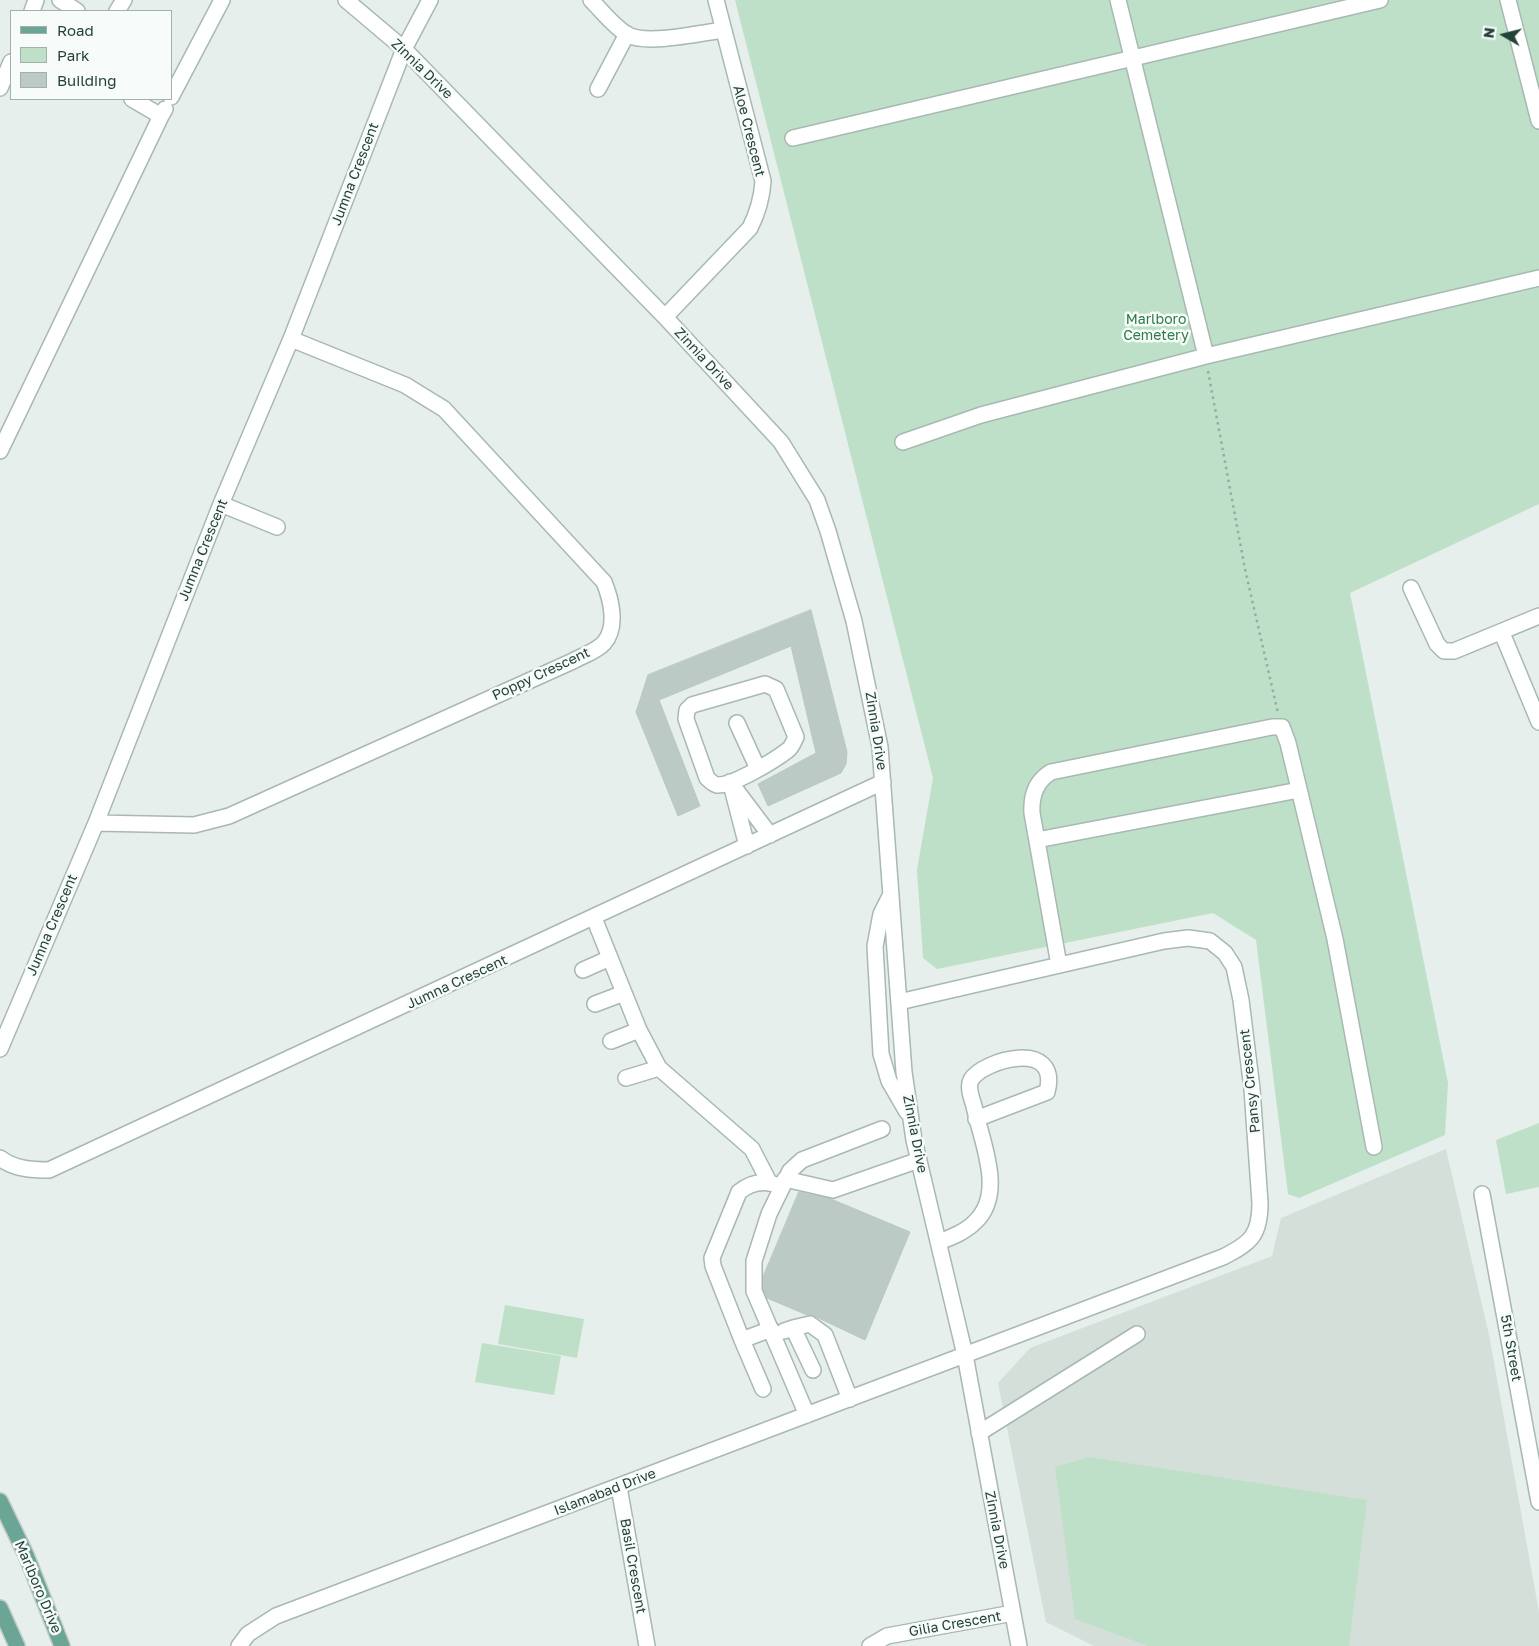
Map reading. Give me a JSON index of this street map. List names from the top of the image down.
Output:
{
  "streets": {
    "main road": ["Marlboro Drive"],
    "street": [
      "Zinnia Drive",
      "Aloe Crescent",
      "Jumna Crescent",
      "Poppy Crescent",
      "Pansy Crescent",
      "5th Street",
      "Islamabad Drive",
      "Basil Crescent",
      "Gilia Crescent"
    ]
  },
  "crossings": [
    ["Zinnia Drive", "Aloe Crescent"],
    ["Zinnia Drive", "Jumna Crescent"],
    ["Zinnia Drive", "Pansy Crescent"],
    ["Zinnia Drive", "Islamabad Drive"],
    ["Zinnia Drive", "Gilia Crescent"],
    ["Jumna Crescent", "Poppy Crescent"],
    ["Pansy Crescent", "Islamabad Drive"],
    ["Islamabad Drive", "Basil Crescent"]
  ],
  "parks": ["Marlboro Cemetery"],
  "legend": ["Road", "Park", "Building"],
  "north": "left"
}
